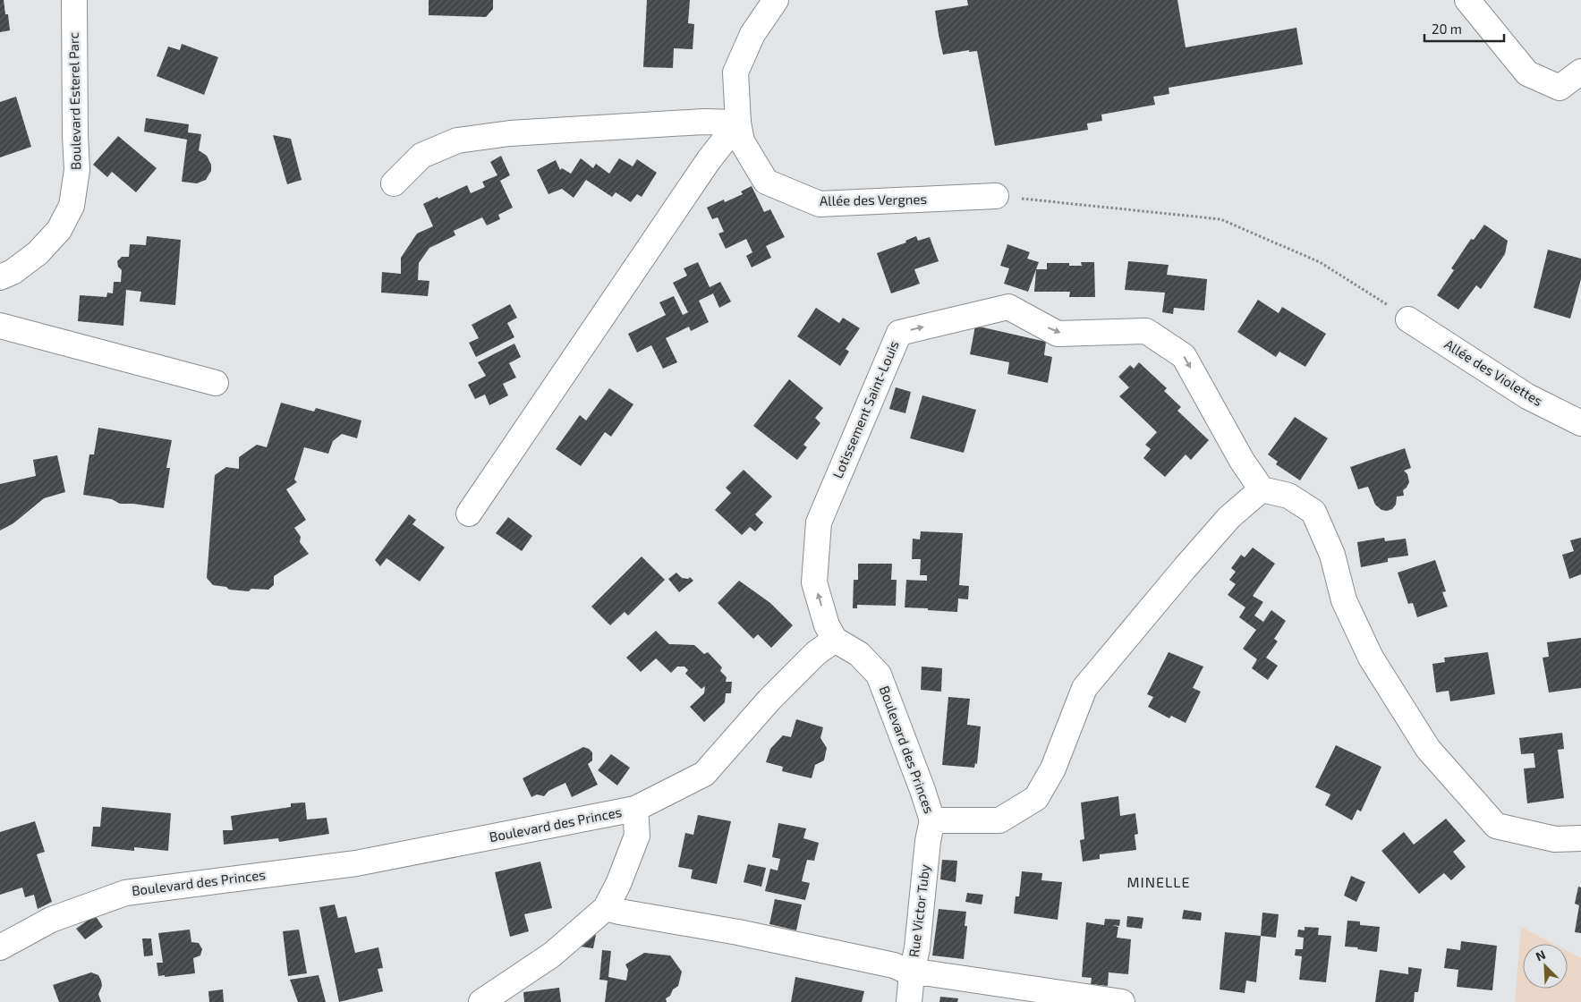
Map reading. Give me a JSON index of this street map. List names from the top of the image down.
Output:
{
  "streets": {
    "street": [
      "Boulevard Esterel Parc",
      "Allée des Vergnes",
      "Allée des Violettes",
      "Lotissement Saint-Louis",
      "Boulevard des Princes",
      "Rue Victor Tuby"
    ]
  },
  "crossings": [
    ["Lotissement Saint-Louis", "Boulevard des Princes"],
    ["Boulevard des Princes", "Rue Victor Tuby"]
  ],
  "districts": ["MINELLE"],
  "scale_bar": "20 m",
  "north": "top left"
}
